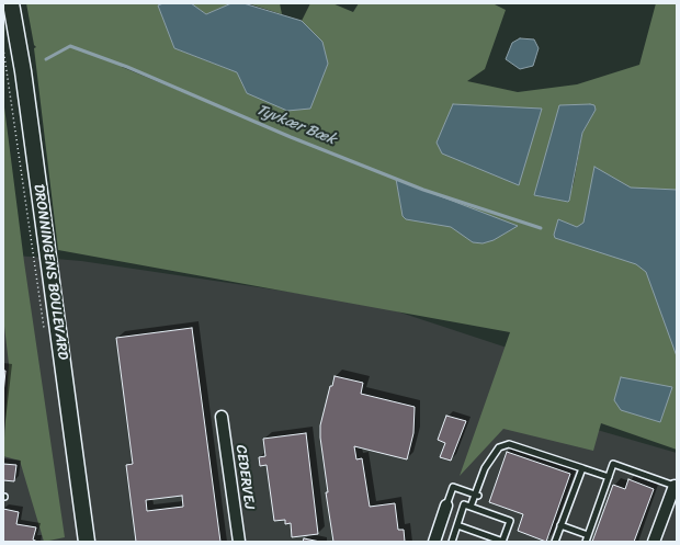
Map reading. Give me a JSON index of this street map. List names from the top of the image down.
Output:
{
  "streets": {
    "main road": ["DRONNINGENS BOULEVARD"],
    "street": ["CEDERVEJ"]
  },
  "water": ["Tyvkær Bæk"]
}
